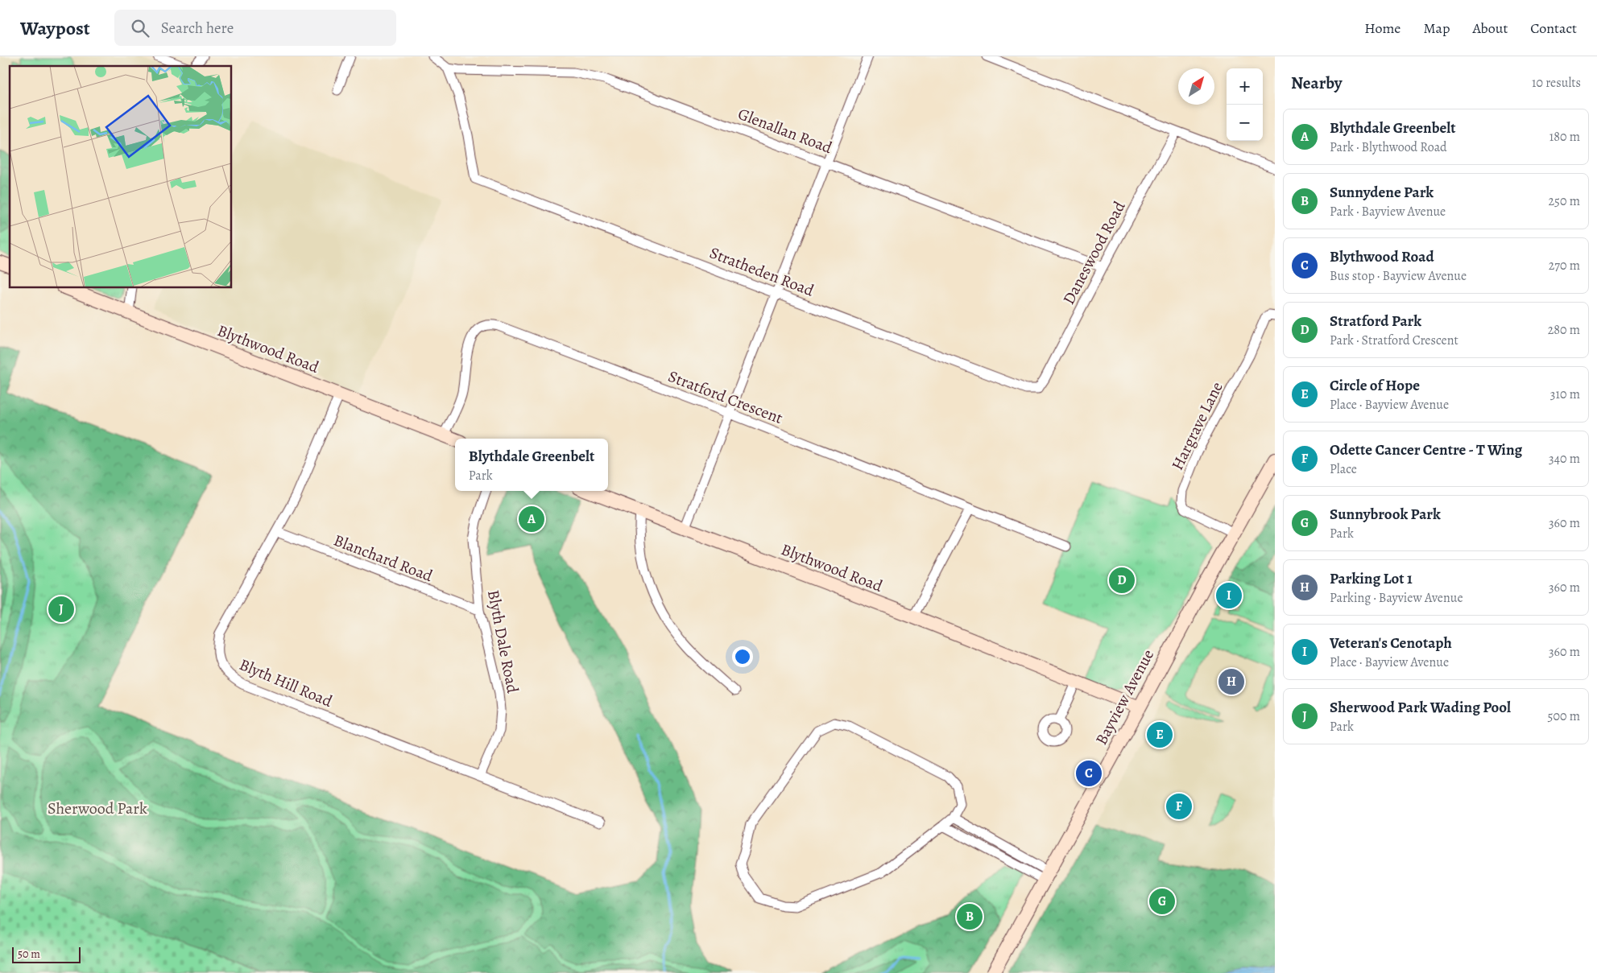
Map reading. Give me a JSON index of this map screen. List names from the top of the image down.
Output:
{
  "streets": {
    "street": [
      "Glenallan Road",
      "Daneswood Road",
      "Stratheden Road",
      "Blythwood Road",
      "Stratford Crescent",
      "Hargrave Lane",
      "Blanchard Road",
      "Blyth Dale Road",
      "Blyth Hill Road",
      "Bayview Avenue"
    ]
  },
  "crossings": [
    ["Glenallan Road", "Daneswood Road"],
    ["Glenallan Road", "Stratheden Road"],
    ["Daneswood Road", "Stratheden Road"],
    ["Blythwood Road", "Stratford Crescent"],
    ["Blythwood Road", "Blyth Hill Road"],
    ["Blythwood Road", "Bayview Avenue"],
    ["Hargrave Lane", "Bayview Avenue"],
    ["Blanchard Road", "Blyth Dale Road"],
    ["Blanchard Road", "Blyth Hill Road"],
    ["Blyth Dale Road", "Blyth Hill Road"]
  ],
  "parks": ["Sherwood Park"],
  "scale_bar": "50 m",
  "north": "top right",
  "page": {
    "header": "Waypost",
    "search": "Search here",
    "nav": [
      "Home",
      "Map",
      "About",
      "Contact"
    ],
    "heading": ["Nearby", "10 results"],
    "map_buttons": ["+", "−"],
    "list": [
      {
        "mark": "A",
        "name": "Blythdale Greenbelt",
        "note": "Park · Blythwood Road",
        "value": "180 m"
      },
      {
        "mark": "B",
        "name": "Sunnydene Park",
        "note": "Park · Bayview Avenue",
        "value": "250 m"
      },
      {
        "mark": "C",
        "name": "Blythwood Road",
        "note": "Bus stop · Bayview Avenue",
        "value": "270 m"
      },
      {
        "mark": "D",
        "name": "Stratford Park",
        "note": "Park · Stratford Crescent",
        "value": "280 m"
      },
      {
        "mark": "E",
        "name": "Circle of Hope",
        "note": "Place · Bayview Avenue",
        "value": "310 m"
      },
      {
        "mark": "F",
        "name": "Odette Cancer Centre - T Wing",
        "note": "Place",
        "value": "340 m"
      },
      {
        "mark": "G",
        "name": "Sunnybrook Park",
        "note": "Park",
        "value": "360 m"
      },
      {
        "mark": "H",
        "name": "Parking Lot 1",
        "note": "Parking · Bayview Avenue",
        "value": "360 m"
      },
      {
        "mark": "I",
        "name": "Veteran's Cenotaph",
        "note": "Place · Bayview Avenue",
        "value": "360 m"
      },
      {
        "mark": "J",
        "name": "Sherwood Park Wading Pool",
        "note": "Park",
        "value": "500 m"
      }
    ],
    "popup": ["Blythdale Greenbelt", "Park"],
    "pins": [
      "A",
      "D",
      "I",
      "J",
      "H",
      "E",
      "C",
      "F",
      "G",
      "B"
    ],
    "scale": "50 m"
  }
}
